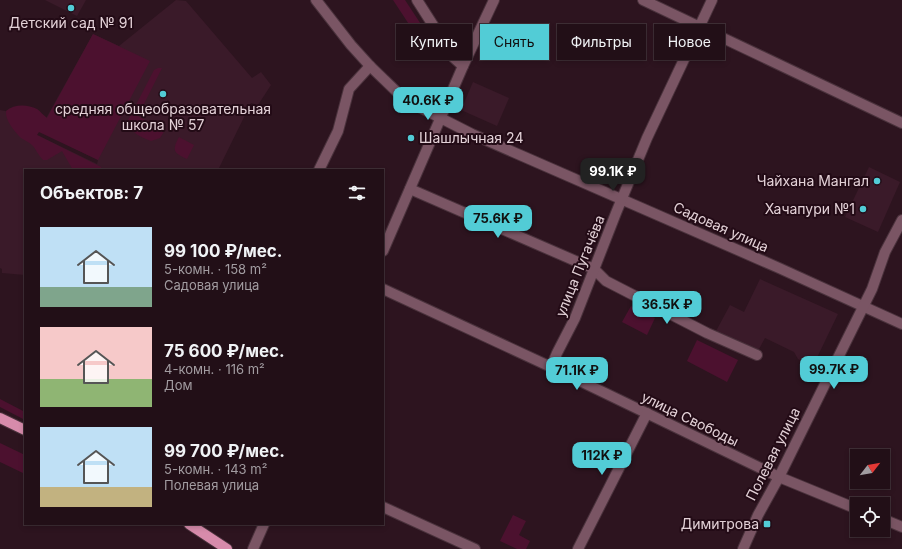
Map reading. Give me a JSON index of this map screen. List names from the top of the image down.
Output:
{
  "streets": {
    "street": [
      "Садовая улица",
      "улица Пугачёва",
      "улица Свободы",
      "Полевая улица"
    ]
  },
  "crossings": [
    ["Садовая улица", "улица Пугачёва"],
    ["Садовая улица", "Полевая улица"],
    ["улица Пугачёва", "улица Свободы"],
    ["улица Свободы", "Полевая улица"]
  ],
  "places": {
    "other": [
      "Детский сад № 91",
      "средняя общеобразовательная школа № 57",
      "Шашлычная 24",
      "Чайхана Мангал",
      "Хачапури №1"
    ],
    "transit": ["Димитрова"]
  },
  "north": "top right",
  "page": {
    "chip": [
      "Купить",
      "Снять",
      "Фильтры",
      "Новое"
    ],
    "price": [
      "40.6K ₽",
      "99.1K ₽",
      "75.6K ₽",
      "36.5K ₽",
      "99.7K ₽",
      "71.1K ₽",
      "112K ₽"
    ],
    "heading": "Объектов: 7",
    "list": [
      {
        "name": "99 100 ₽/мес.",
        "note": "5-комн. · 158 m² · Садовая улица"
      },
      {
        "name": "75 600 ₽/мес.",
        "note": "4-комн. · 116 m² · Дом"
      },
      {
        "name": "99 700 ₽/мес.",
        "note": "5-комн. · 143 m² · Полевая улица"
      }
    ]
  }
}
